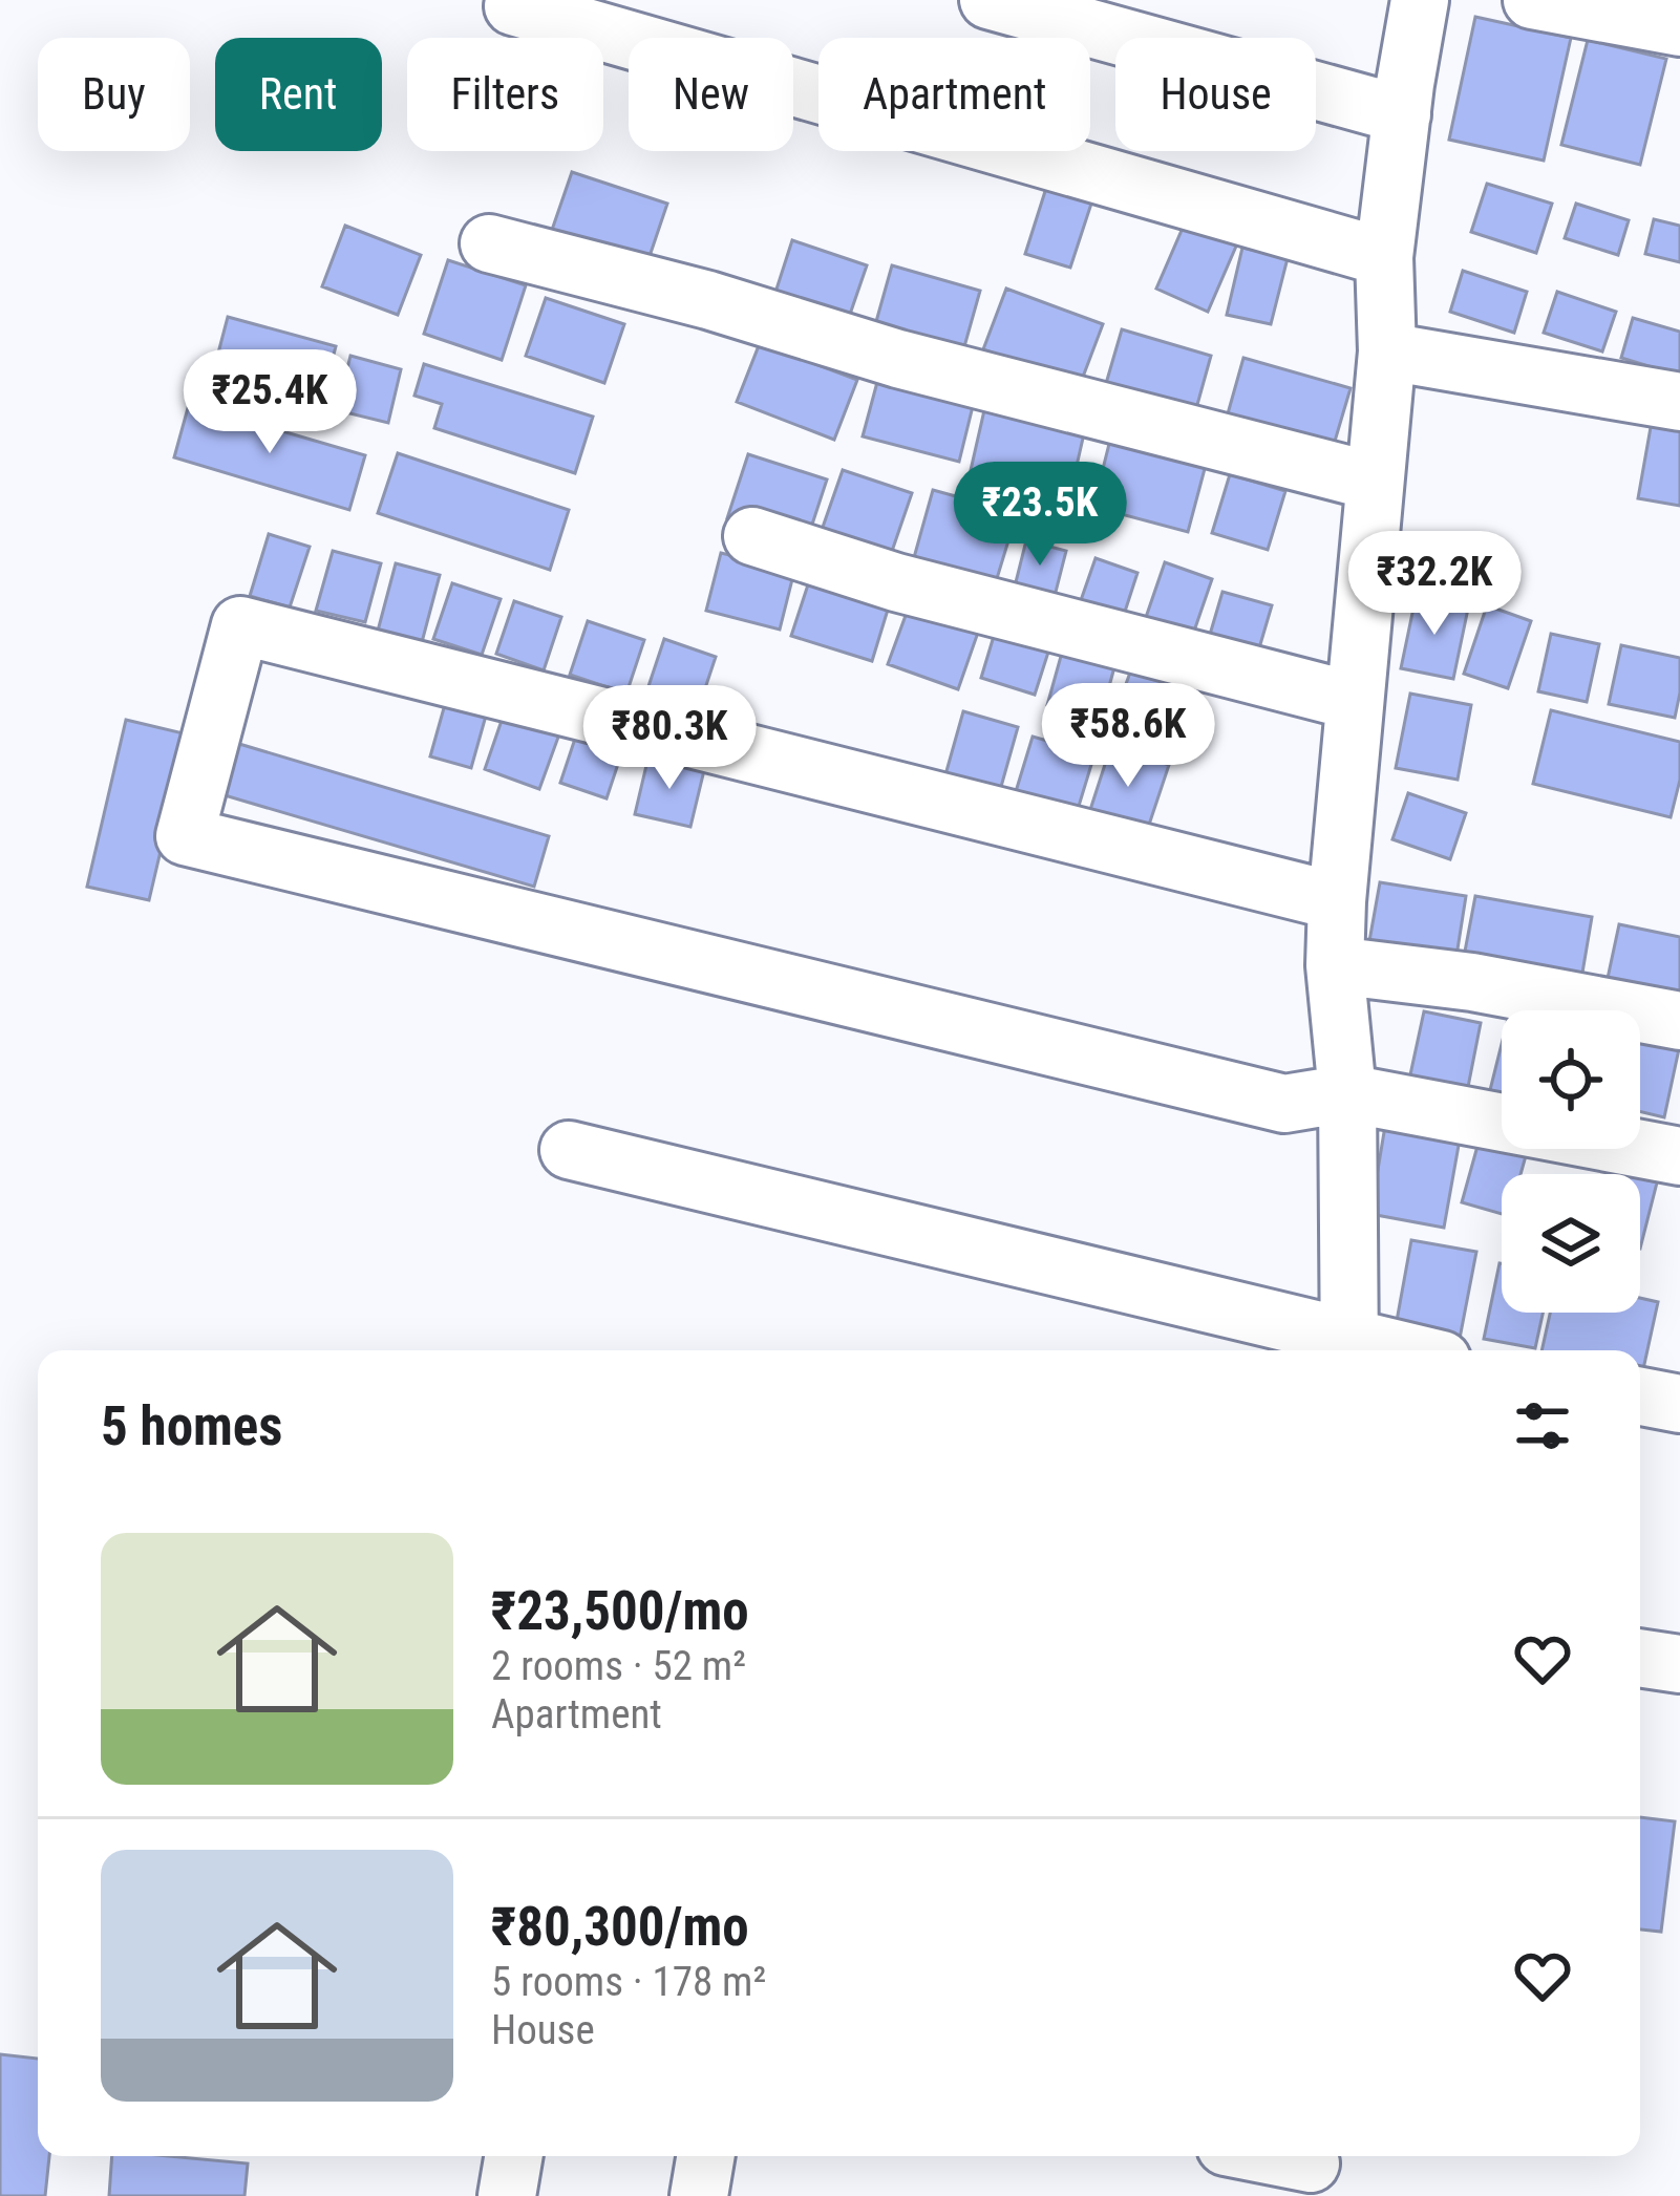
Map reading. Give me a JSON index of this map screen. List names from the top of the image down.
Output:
{
  "page": {
    "chip": [
      "Buy",
      "Rent",
      "Filters",
      "New",
      "Apartment",
      "House"
    ],
    "price": [
      "₹25.4K",
      "₹23.5K",
      "₹32.2K",
      "₹58.6K",
      "₹80.3K"
    ],
    "heading": "5 homes",
    "list": [
      {
        "name": "₹23,500/mo",
        "note": "2 rooms · 52 m² · Apartment"
      },
      {
        "name": "₹80,300/mo",
        "note": "5 rooms · 178 m² · House"
      }
    ]
  }
}
